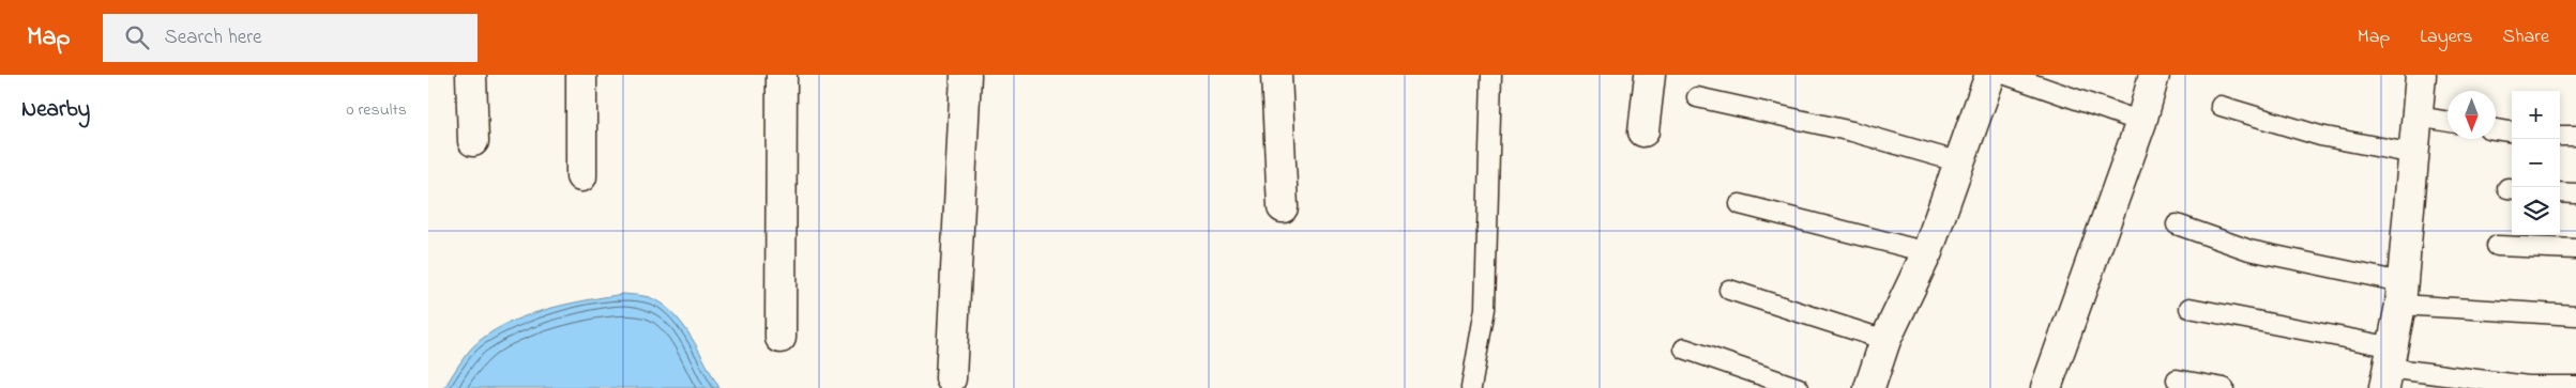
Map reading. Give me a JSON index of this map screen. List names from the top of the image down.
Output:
{
  "north": "bottom",
  "page": {
    "header": "Map",
    "search": "Search here",
    "nav": ["Map", "Layers", "Share"],
    "heading": ["Nearby", "0 results"],
    "map_buttons": ["+", "−"]
  }
}
